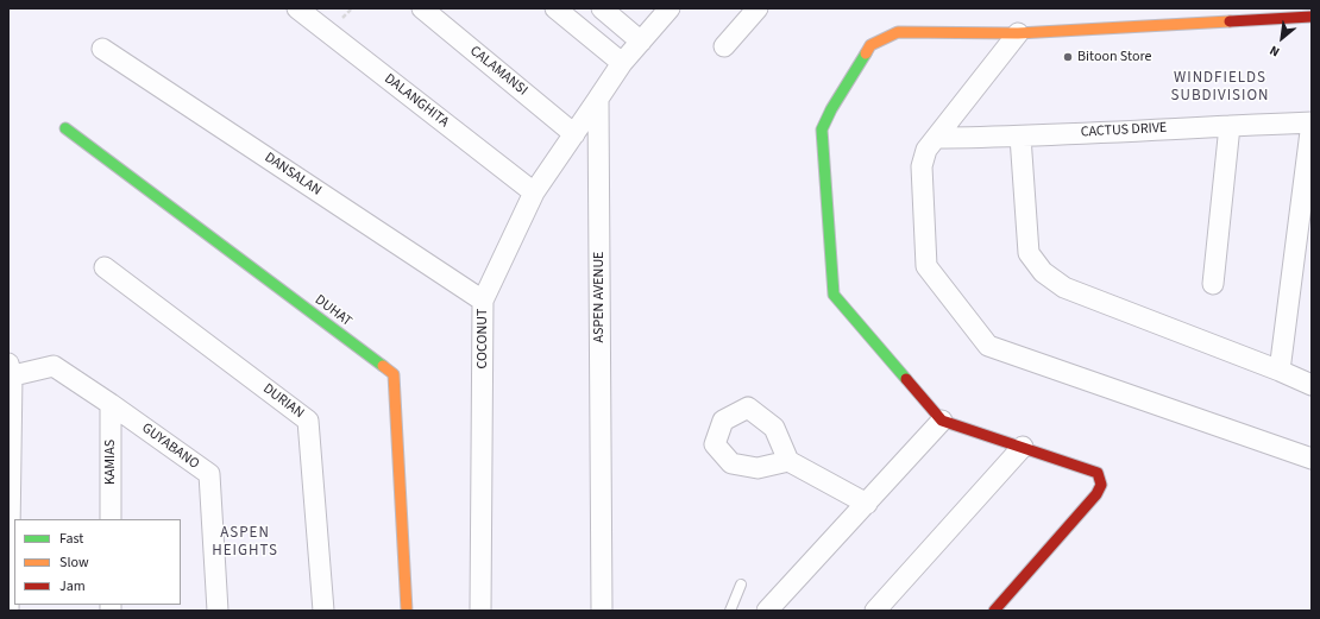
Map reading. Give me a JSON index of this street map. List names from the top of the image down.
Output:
{
  "streets": {
    "street": [
      "CALAMANSI",
      "DALANGHITA",
      "CACTUS DRIVE",
      "DANSALAN",
      "ASPEN AVENUE",
      "DUHAT",
      "COCONUT",
      "DURIAN",
      "GUYABANO",
      "KAMIAS"
    ]
  },
  "crossings": [
    ["CALAMANSI", "COCONUT"],
    ["DALANGHITA", "COCONUT"],
    ["DANSALAN", "COCONUT"],
    ["ASPEN AVENUE", "COCONUT"],
    ["GUYABANO", "KAMIAS"]
  ],
  "districts": ["WINDFIELDS SUBDIVISION", "ASPEN HEIGHTS"],
  "places": ["Bitoon Store"],
  "legend": ["Fast", "Slow", "Jam"],
  "north": "bottom left"
}
